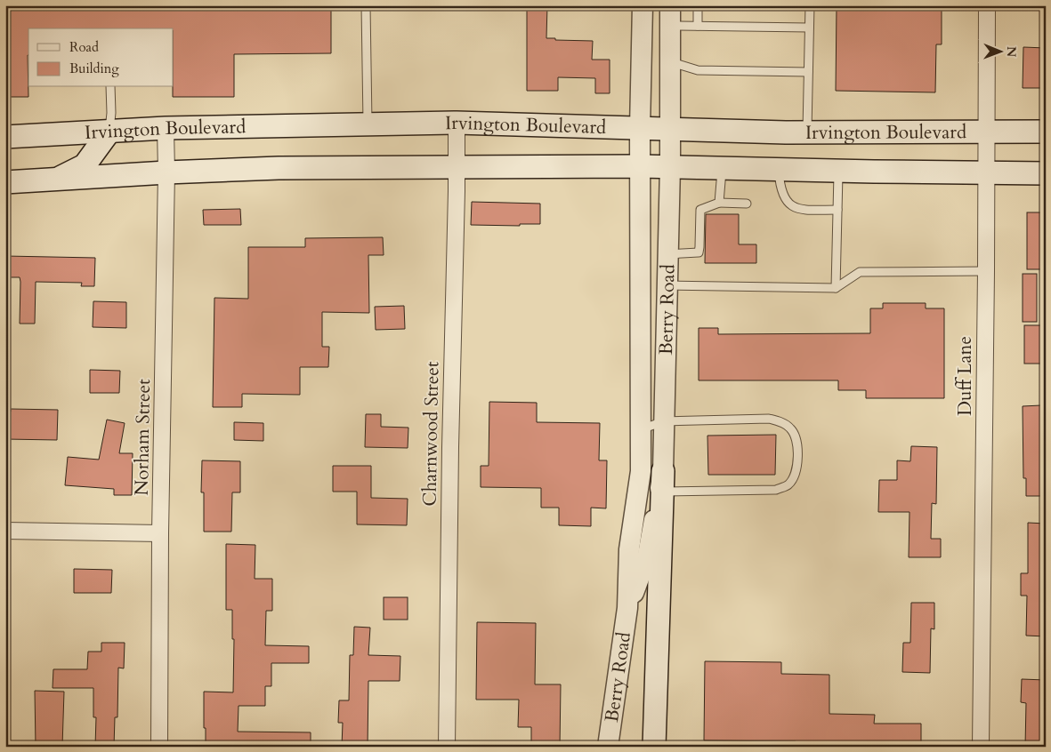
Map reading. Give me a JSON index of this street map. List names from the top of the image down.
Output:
{
  "streets": {
    "main road": ["Irvington Boulevard"],
    "street": [
      "Berry Road",
      "Duff Lane",
      "Charnwood Street",
      "Norham Street"
    ]
  },
  "crossings": [
    ["Irvington Boulevard", "Berry Road"],
    ["Irvington Boulevard", "Duff Lane"],
    ["Irvington Boulevard", "Charnwood Street"],
    ["Irvington Boulevard", "Norham Street"]
  ],
  "legend": ["Road", "Building"],
  "north": "right"
}
